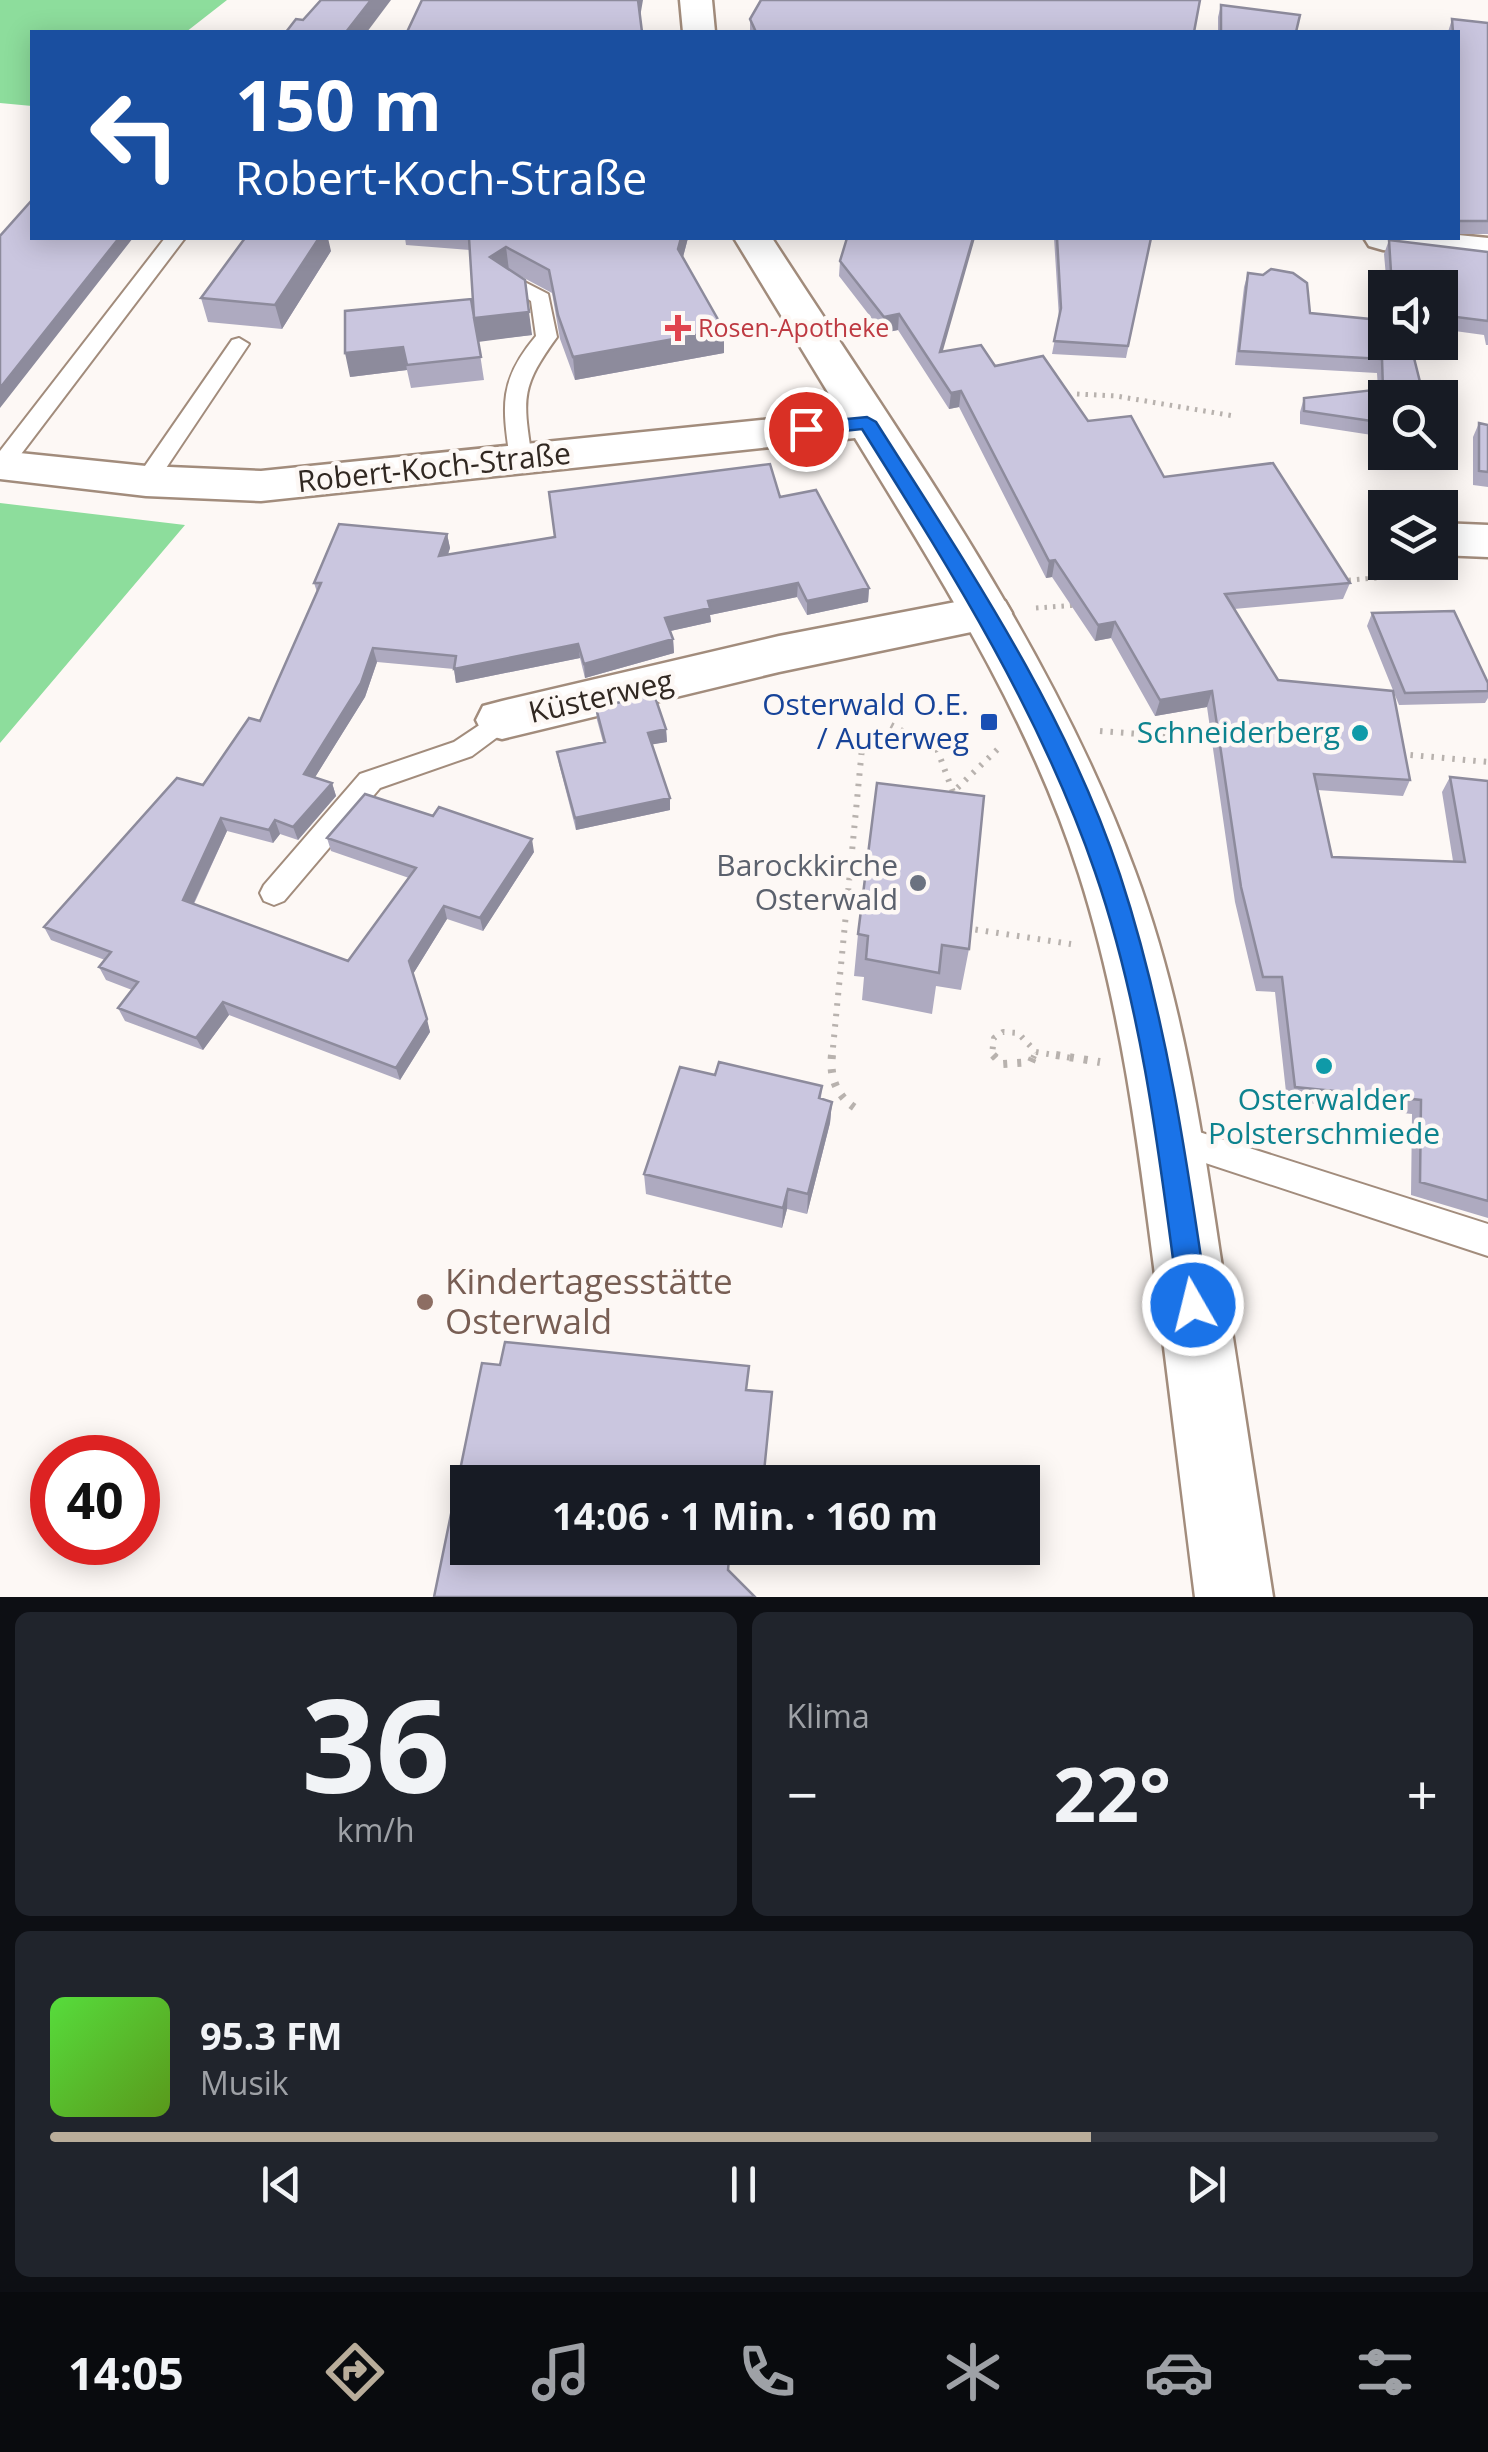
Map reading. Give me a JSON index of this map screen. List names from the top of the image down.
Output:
{
  "streets": {
    "street": ["Robert-Koch-Straße", "Küsterweg"]
  },
  "places": {
    "health": ["Rosen-Apotheke"],
    "transit": ["Osterwald O.E. / Auterweg"],
    "other": [
      "Schneiderberg",
      "Barockkirche Osterwald",
      "Osterwalder Polsterschmiede",
      "Kindertagesstätte Osterwald"
    ]
  },
  "page": {
    "turn": ["150 m", "Robert-Koch-Straße"],
    "limit": "40",
    "trip": "14:06 · 1 Min. · 160 m",
    "tile": [
      ["36", "km/h"],
      "Klima"
    ],
    "heat": ["−", "22°", "+"],
    "song": ["95.3 FM", "Musik"],
    "tabs": "14:05"
  }
}
